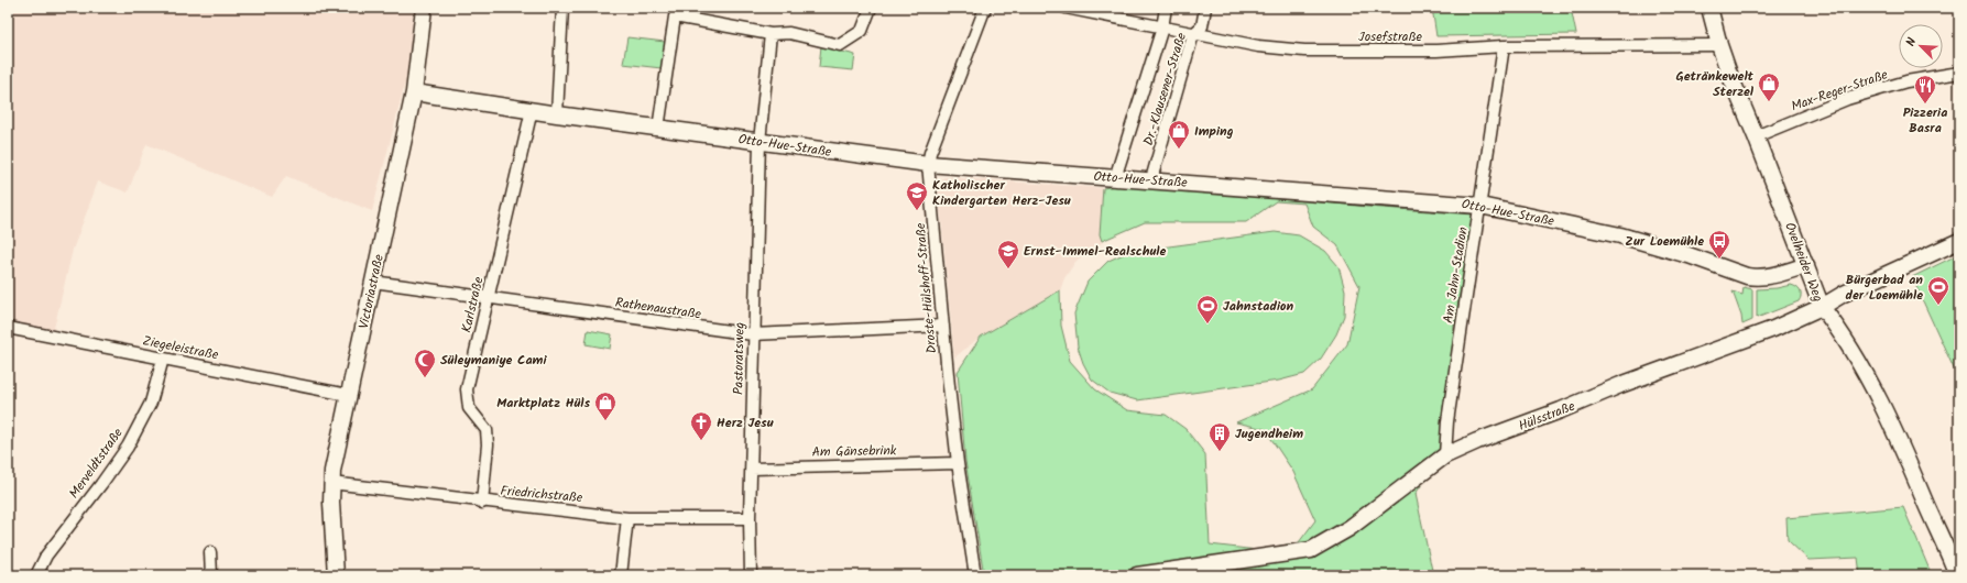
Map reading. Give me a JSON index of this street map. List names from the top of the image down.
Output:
{
  "streets": {
    "street": [
      "Josefstraße",
      "Dr.-Klausener-Straße",
      "Max-Reger-Straße",
      "Otto-Hue-Straße",
      "Ovelheider Weg",
      "Am Jahn-Stadion",
      "Droste-Hülshoff-Straße",
      "Victoriastraße",
      "Karlstraße",
      "Rathenaustraße",
      "Ziegeleistraße",
      "Pastoratsweg",
      "Hülsstraße",
      "Am Gänsebrink",
      "Merveldtstraße",
      "Friedrichstraße"
    ]
  },
  "crossings": [
    ["Josefstraße", "Dr.-Klausener-Straße"],
    ["Josefstraße", "Ovelheider Weg"],
    ["Josefstraße", "Am Jahn-Stadion"],
    ["Dr.-Klausener-Straße", "Otto-Hue-Straße"],
    ["Max-Reger-Straße", "Ovelheider Weg"],
    ["Otto-Hue-Straße", "Ovelheider Weg"],
    ["Otto-Hue-Straße", "Am Jahn-Stadion"],
    ["Otto-Hue-Straße", "Droste-Hülshoff-Straße"],
    ["Otto-Hue-Straße", "Victoriastraße"],
    ["Otto-Hue-Straße", "Karlstraße"],
    ["Otto-Hue-Straße", "Pastoratsweg"],
    ["Ovelheider Weg", "Hülsstraße"],
    ["Am Jahn-Stadion", "Hülsstraße"],
    ["Droste-Hülshoff-Straße", "Rathenaustraße"],
    ["Droste-Hülshoff-Straße", "Am Gänsebrink"],
    ["Victoriastraße", "Rathenaustraße"],
    ["Victoriastraße", "Ziegeleistraße"],
    ["Victoriastraße", "Friedrichstraße"],
    ["Karlstraße", "Rathenaustraße"],
    ["Karlstraße", "Friedrichstraße"],
    ["Rathenaustraße", "Pastoratsweg"],
    ["Ziegeleistraße", "Merveldtstraße"],
    ["Pastoratsweg", "Am Gänsebrink"],
    ["Pastoratsweg", "Friedrichstraße"]
  ],
  "places": {
    "shop": ["Getränkewelt Sterzel", "Imping", "Marktplatz Hüls"],
    "restaurant": ["Pizzeria Basra"],
    "school or university": ["Katholischer Kindergarten Herz-Jesu", "Ernst-Immel-Realschule"],
    "bus stop": ["Zur Loemühle"],
    "sports": ["Bürgerbad an der Loemühle", "Jahnstadion"],
    "mosque": ["Süleymaniye Cami"],
    "church": ["Herz Jesu"],
    "building": ["Jugendheim"]
  },
  "north": "top left"
}
